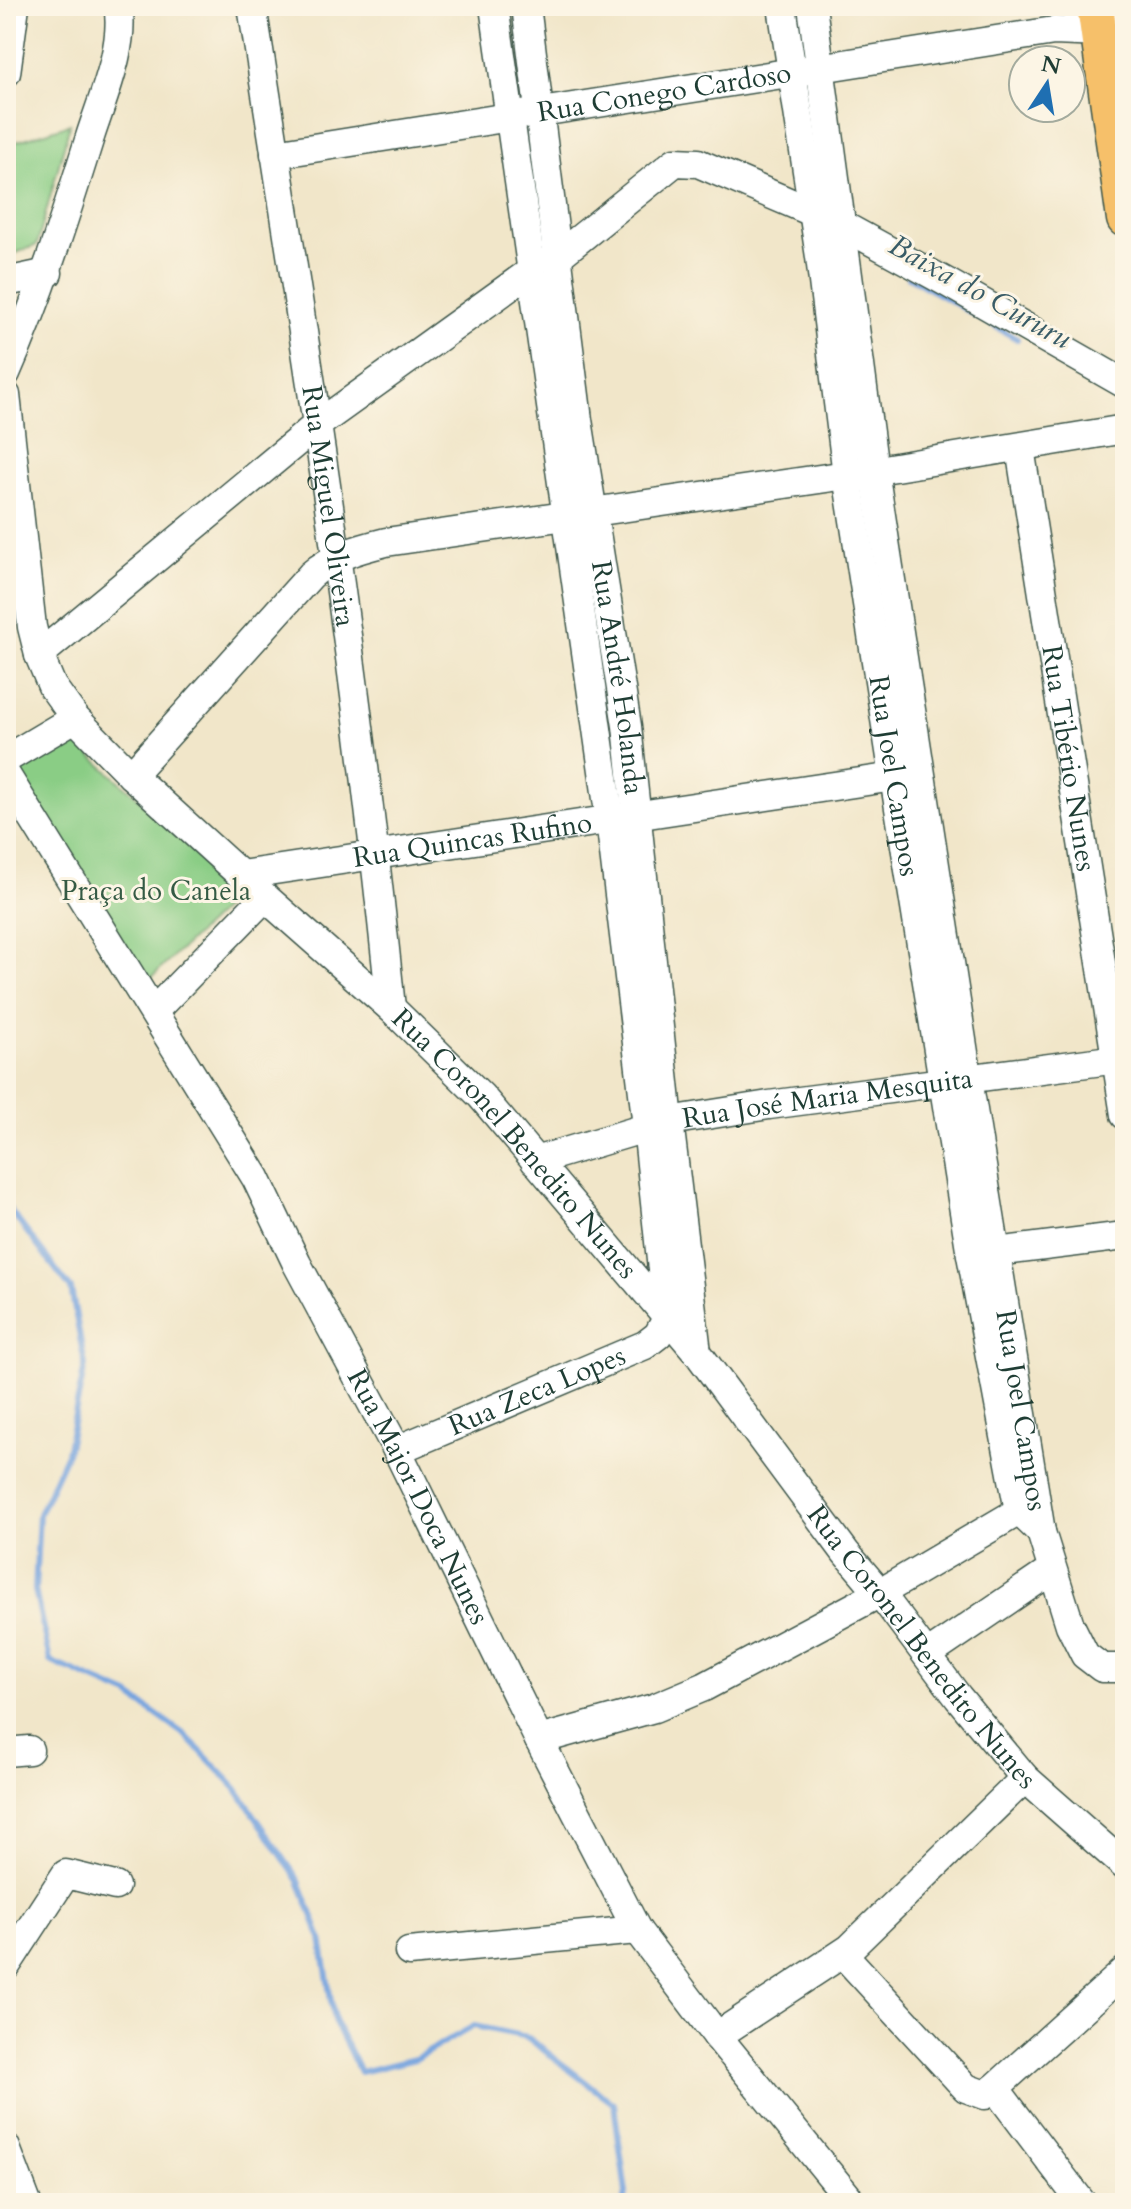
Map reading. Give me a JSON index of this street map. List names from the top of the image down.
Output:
{
  "streets": {
    "street": [
      "Rua Conego Cardoso",
      "Rua Miguel Oliveira",
      "Rua André Holanda",
      "Rua Tibério Nunes",
      "Rua Joel Campos",
      "Rua Quincas Rufino",
      "Rua José Maria Mesquita",
      "Rua Coronel Benedito Nunes",
      "Rua Zeca Lopes",
      "Rua Major Doca Nunes"
    ]
  },
  "crossings": [
    ["Rua Conego Cardoso", "Rua Miguel Oliveira"],
    ["Rua Conego Cardoso", "Rua André Holanda"],
    ["Rua Conego Cardoso", "Rua Joel Campos"],
    ["Rua Miguel Oliveira", "Rua Quincas Rufino"],
    ["Rua Miguel Oliveira", "Rua Coronel Benedito Nunes"],
    ["Rua André Holanda", "Rua Quincas Rufino"],
    ["Rua André Holanda", "Rua José Maria Mesquita"],
    ["Rua André Holanda", "Rua Coronel Benedito Nunes"],
    ["Rua André Holanda", "Rua Zeca Lopes"],
    ["Rua Tibério Nunes", "Rua José Maria Mesquita"],
    ["Rua Joel Campos", "Rua Quincas Rufino"],
    ["Rua Joel Campos", "Rua José Maria Mesquita"],
    ["Rua Quincas Rufino", "Rua Coronel Benedito Nunes"],
    ["Rua José Maria Mesquita", "Rua Coronel Benedito Nunes"],
    ["Rua Coronel Benedito Nunes", "Rua Zeca Lopes"],
    ["Rua Zeca Lopes", "Rua Major Doca Nunes"]
  ],
  "water": ["Baixa do Cururu"],
  "parks": ["Praça do Canela"],
  "north": "top"
}
